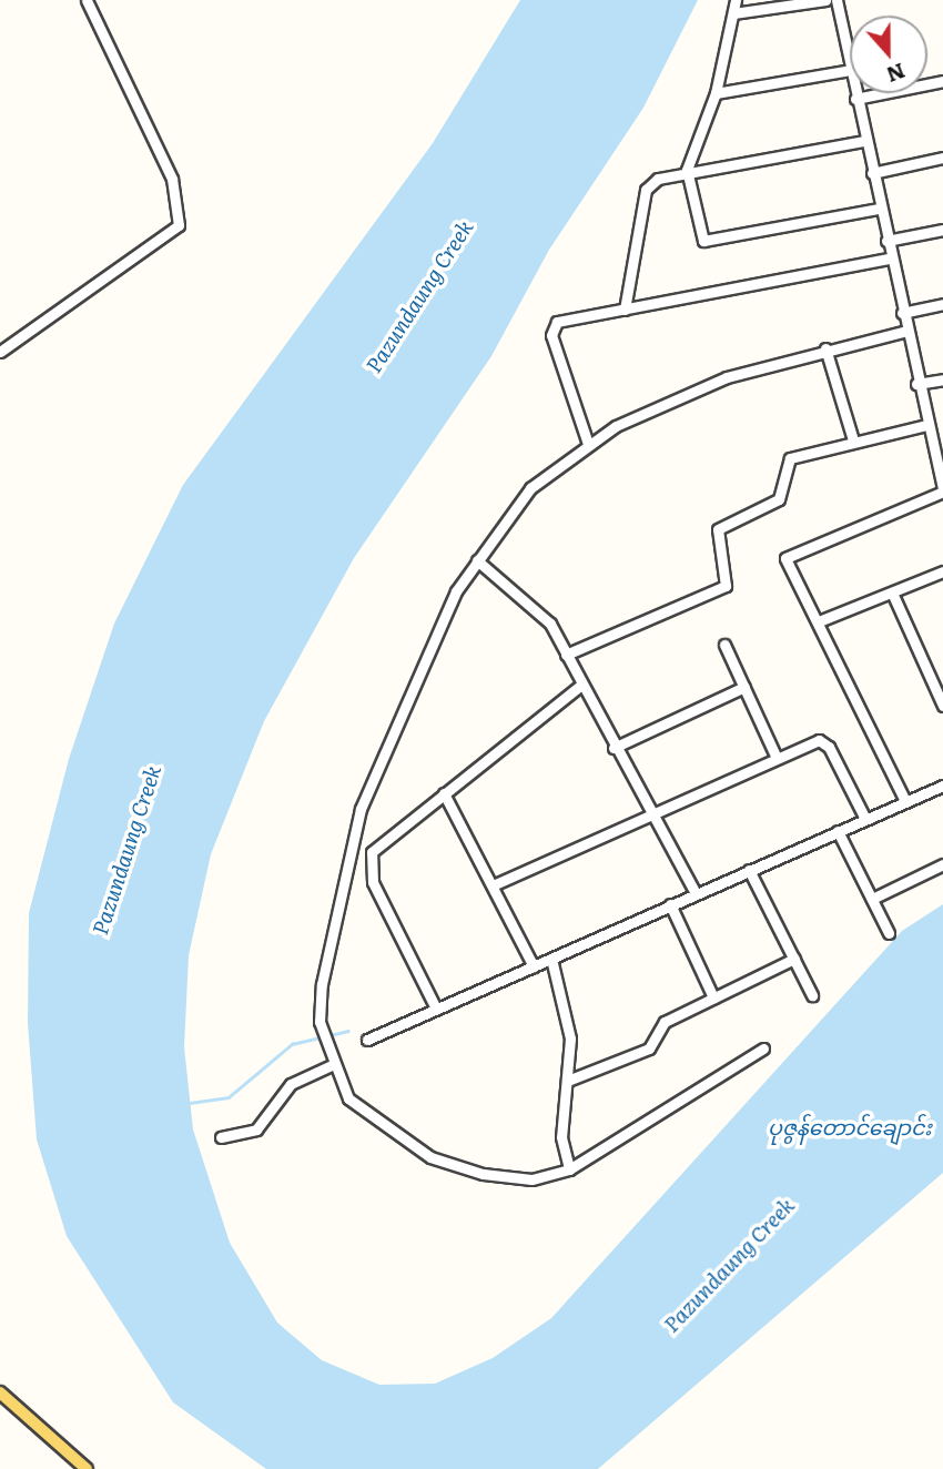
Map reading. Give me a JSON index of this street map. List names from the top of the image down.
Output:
{
  "water": ["Pazundaung Creek", "ပုဇွန်တောင်ချောင်း"],
  "north": "bottom"
}
